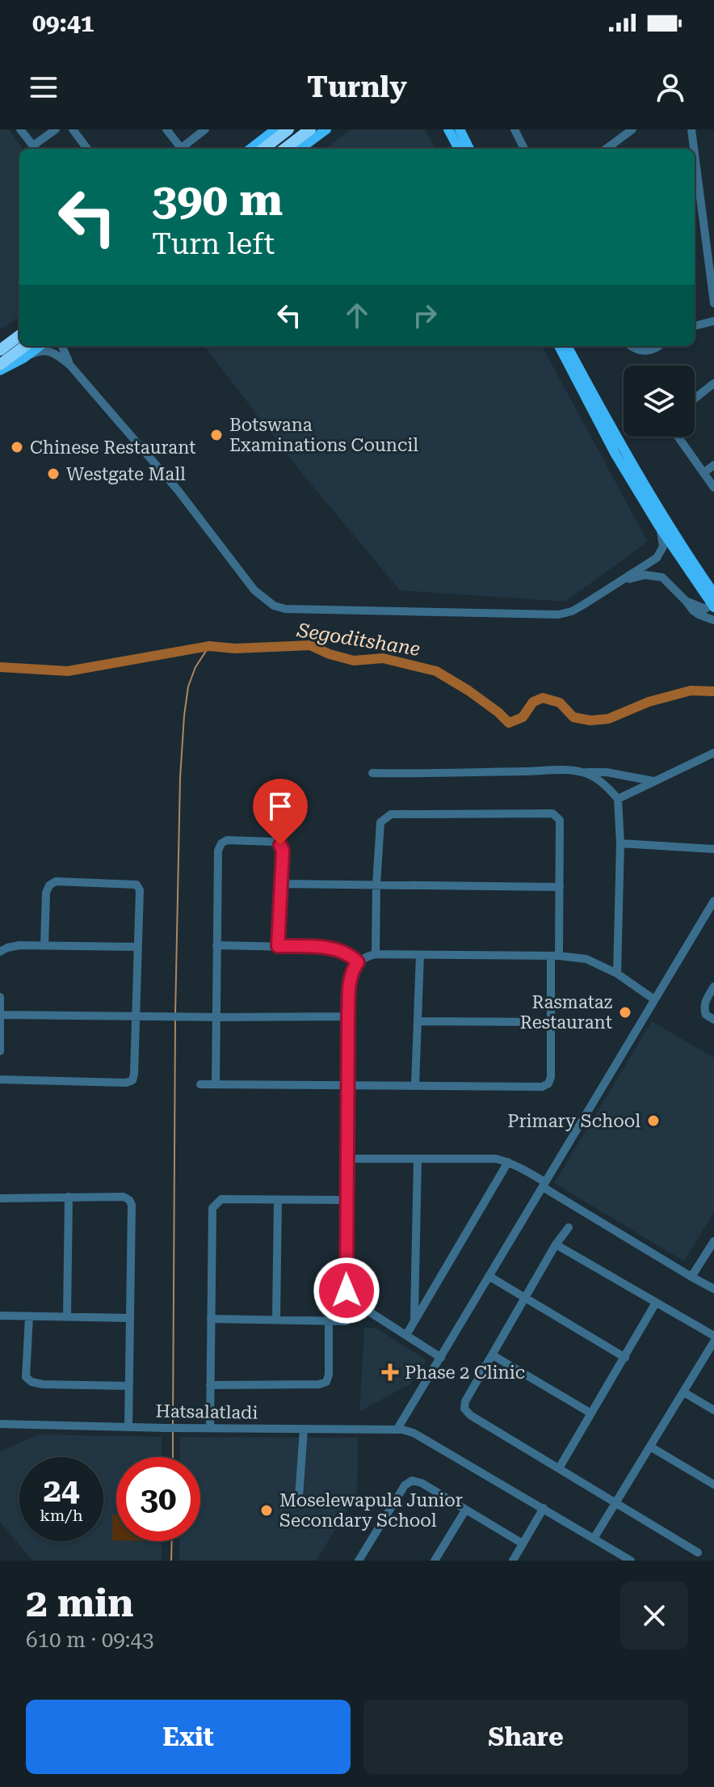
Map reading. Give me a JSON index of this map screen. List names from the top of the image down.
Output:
{
  "streets": {
    "street": ["Hatsalatladi"]
  },
  "water": ["Segoditshane"],
  "places": {
    "other": [
      "Botswana Examinations Council",
      "Chinese Restaurant",
      "Westgate Mall",
      "Rasmataz Restaurant",
      "Primary School",
      "Moselewapula Junior Secondary School"
    ],
    "health": ["Phase 2 Clinic"]
  },
  "page": {
    "status": "09:41",
    "header": "Turnly",
    "turn": ["390 m", "Turn left"],
    "speed": "24 km/h",
    "limit": "30",
    "heading": ["2 min", "610 m · 09:43"],
    "buttons": ["Exit", "Share"]
  }
}
